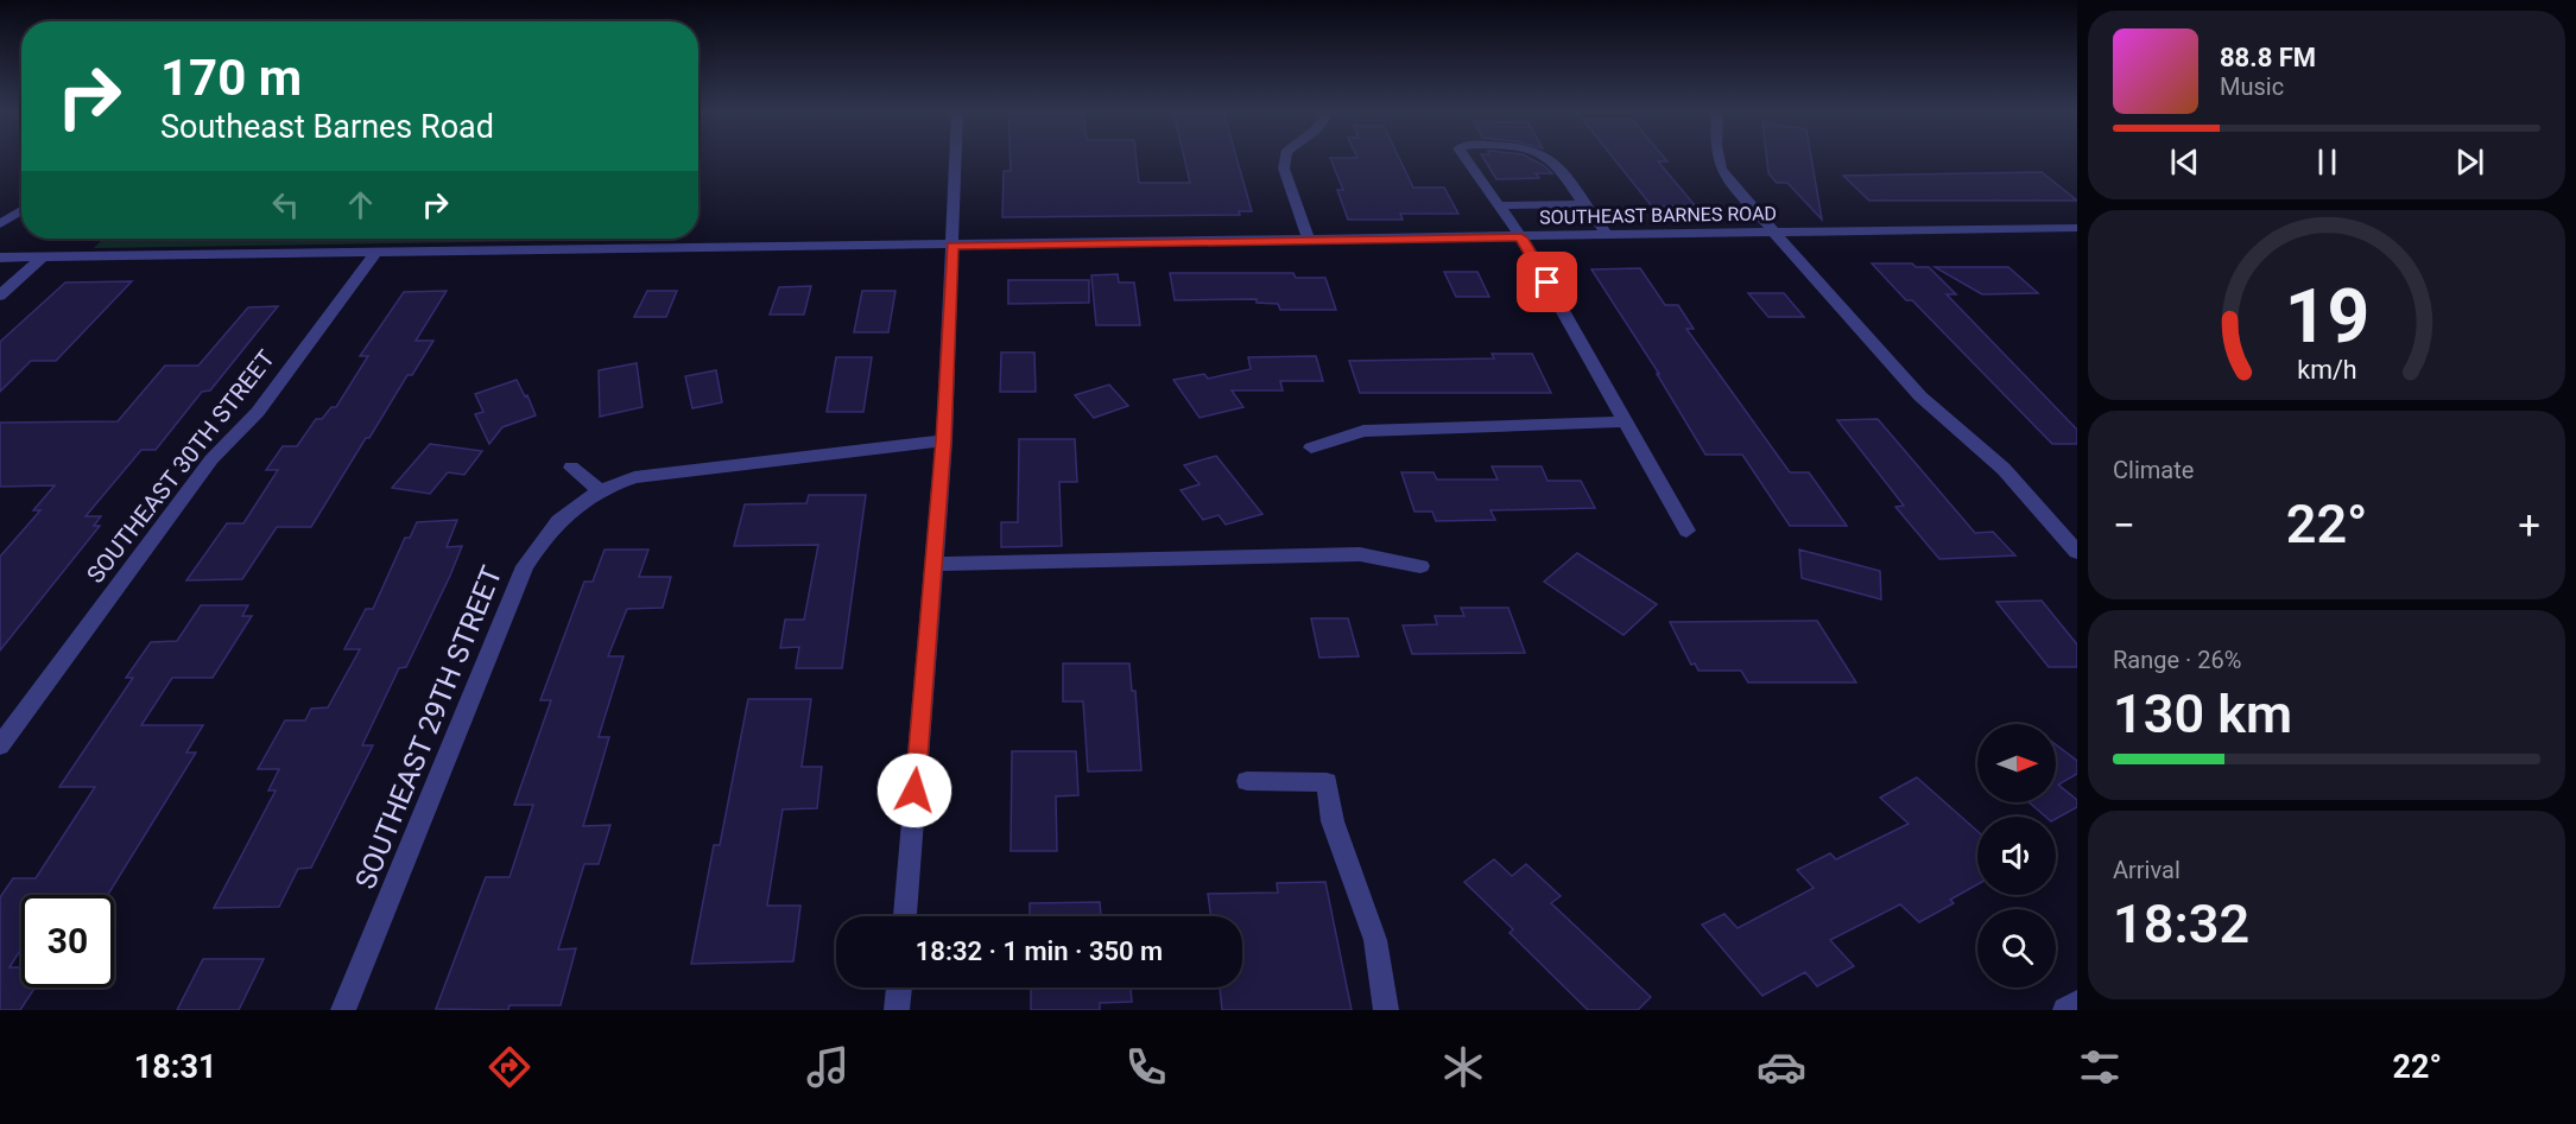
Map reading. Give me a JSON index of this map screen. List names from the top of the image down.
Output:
{
  "streets": {
    "street": ["SOUTHEAST BARNES ROAD", "SOUTHEAST 30TH STREET", "SOUTHEAST 29TH STREET"]
  },
  "crossings": [
    ["SOUTHEAST BARNES ROAD", "SOUTHEAST 30TH STREET"]
  ],
  "north": "right",
  "page": {
    "turn": ["170 m", "Southeast Barnes Road"],
    "song": ["88.8 FM", "Music"],
    "tile": [
      "Climate",
      ["Range · 26%", "130 km"],
      ["Arrival", "18:32"]
    ],
    "heat": ["−", "22°", "+"],
    "limit": "30",
    "trip": "18:32 · 1 min · 350 m",
    "tabs": ["18:31", "22°"],
    "gauge": ["19", "km/h"]
  }
}
